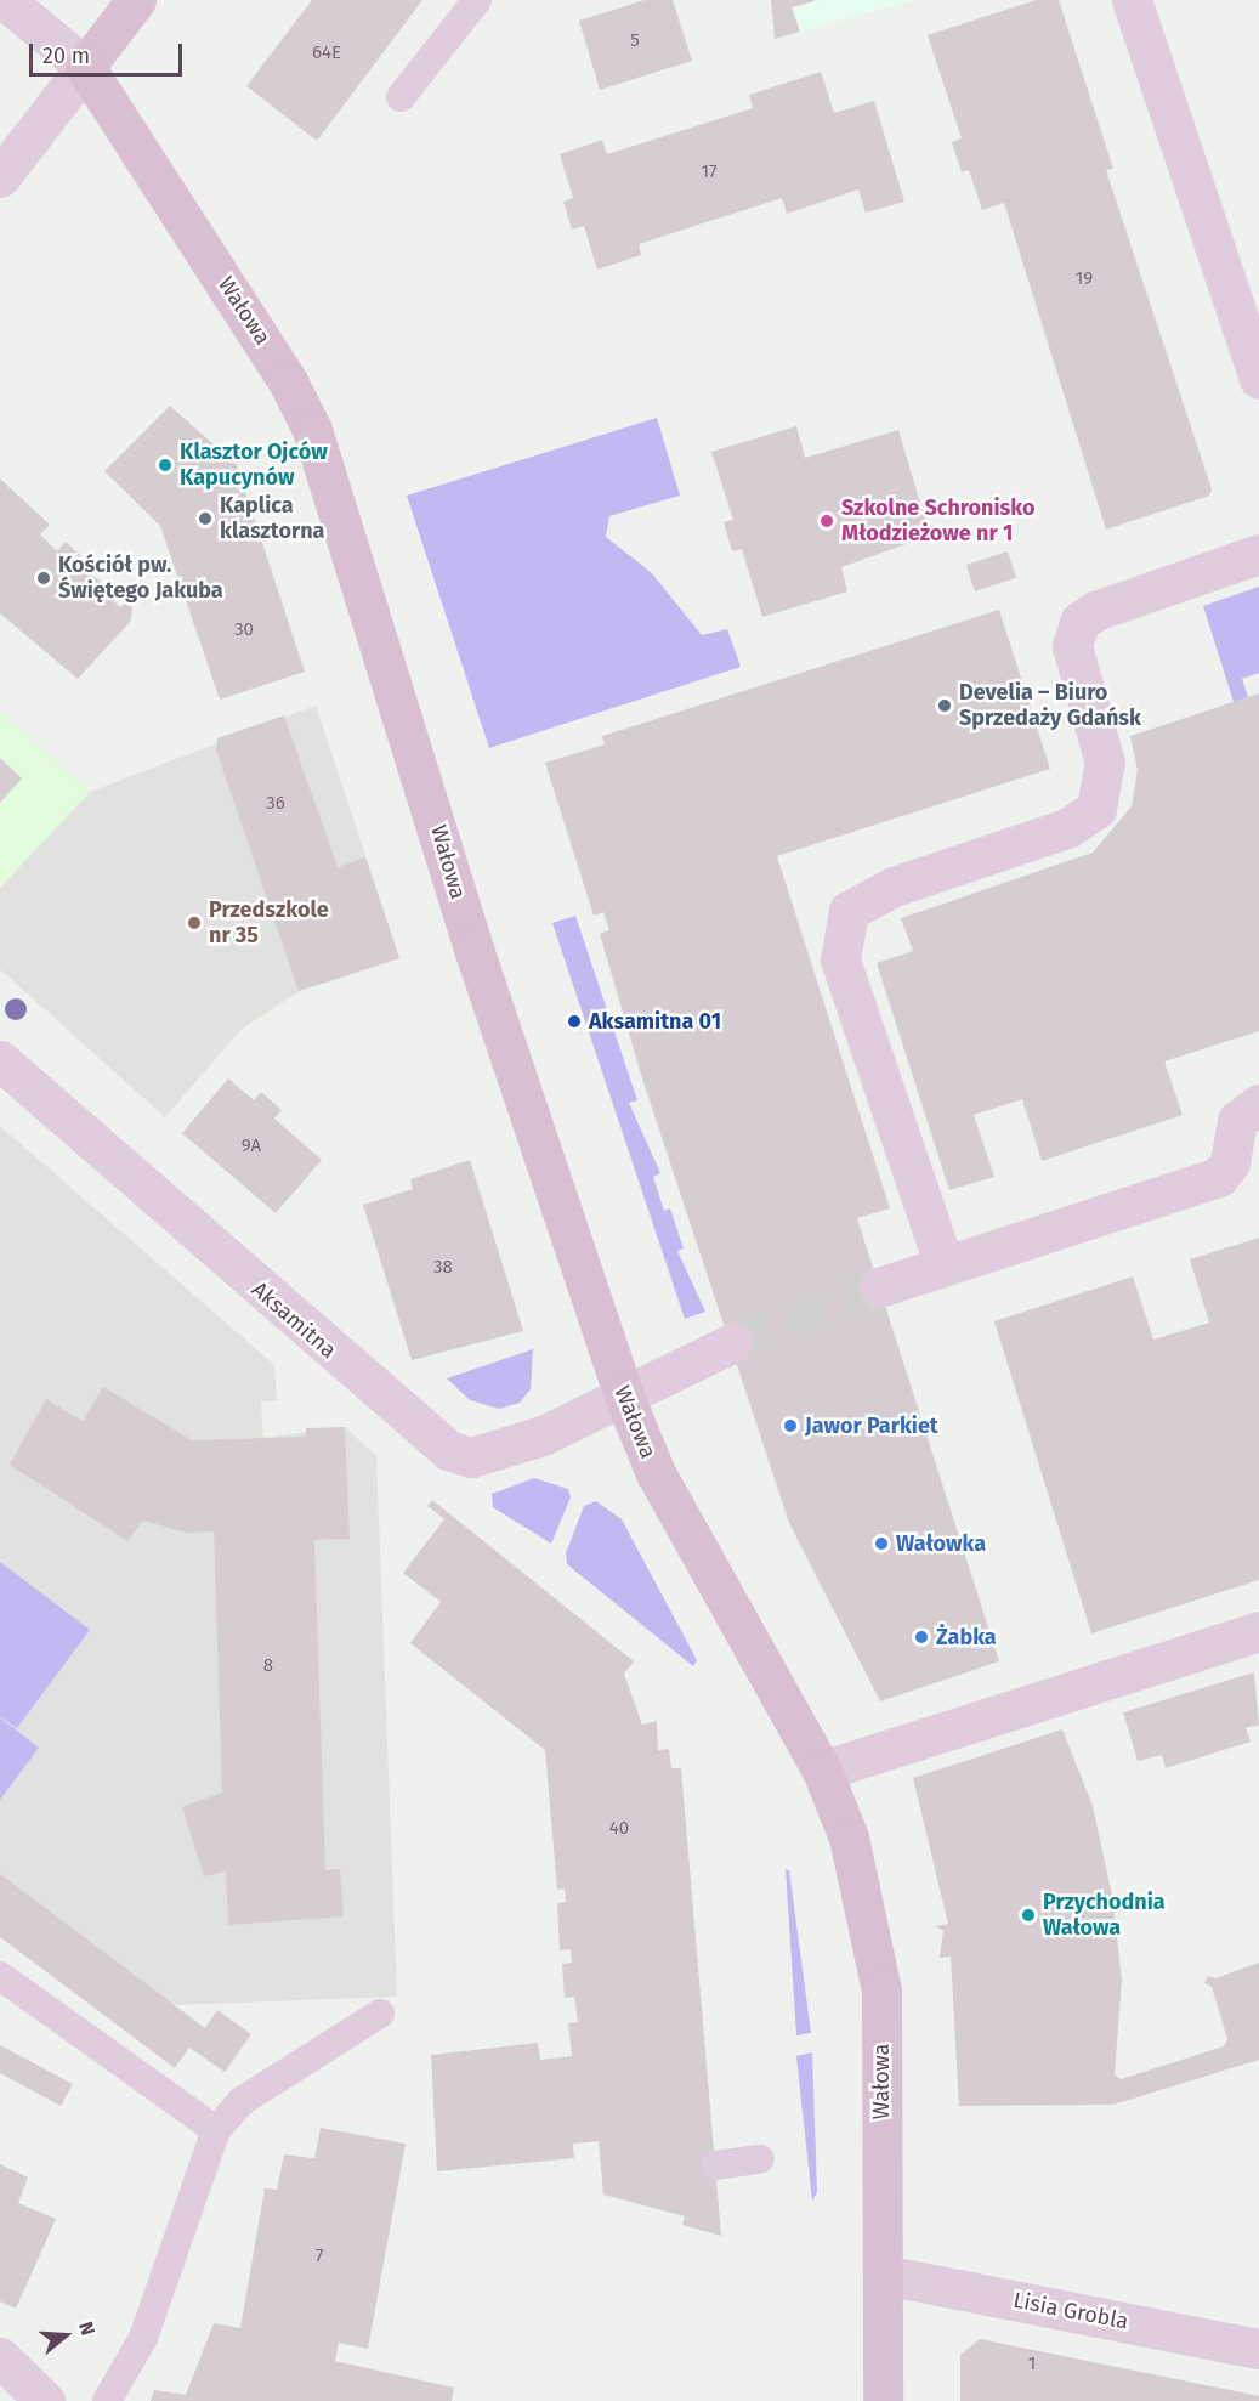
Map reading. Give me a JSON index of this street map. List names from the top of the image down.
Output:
{
  "streets": {
    "street": ["Wałowa", "Aksamitna", "Lisia Grobla"]
  },
  "crossings": [
    ["Wałowa", "Aksamitna"],
    ["Wałowa", "Lisia Grobla"]
  ],
  "places": [
    "Klasztor Ojców Kapucynów",
    "Kaplica klasztorna",
    "Szkolne Schronisko Młodzieżowe nr 1",
    "Kościół pw. Świętego Jakuba",
    "Develia – Biuro Sprzedaży Gdańsk",
    "Przedszkole nr 35",
    "Aksamitna 01",
    "Jawor Parkiet",
    "Wałowka",
    "Żabka",
    "Przychodnia Wałowa"
  ],
  "house_numbers": [
    "5",
    "64E",
    "17",
    "19",
    "30",
    "36",
    "9A",
    "38",
    "8",
    "40",
    "7",
    "1"
  ],
  "scale_bar": "20 m",
  "north": "right"
}
